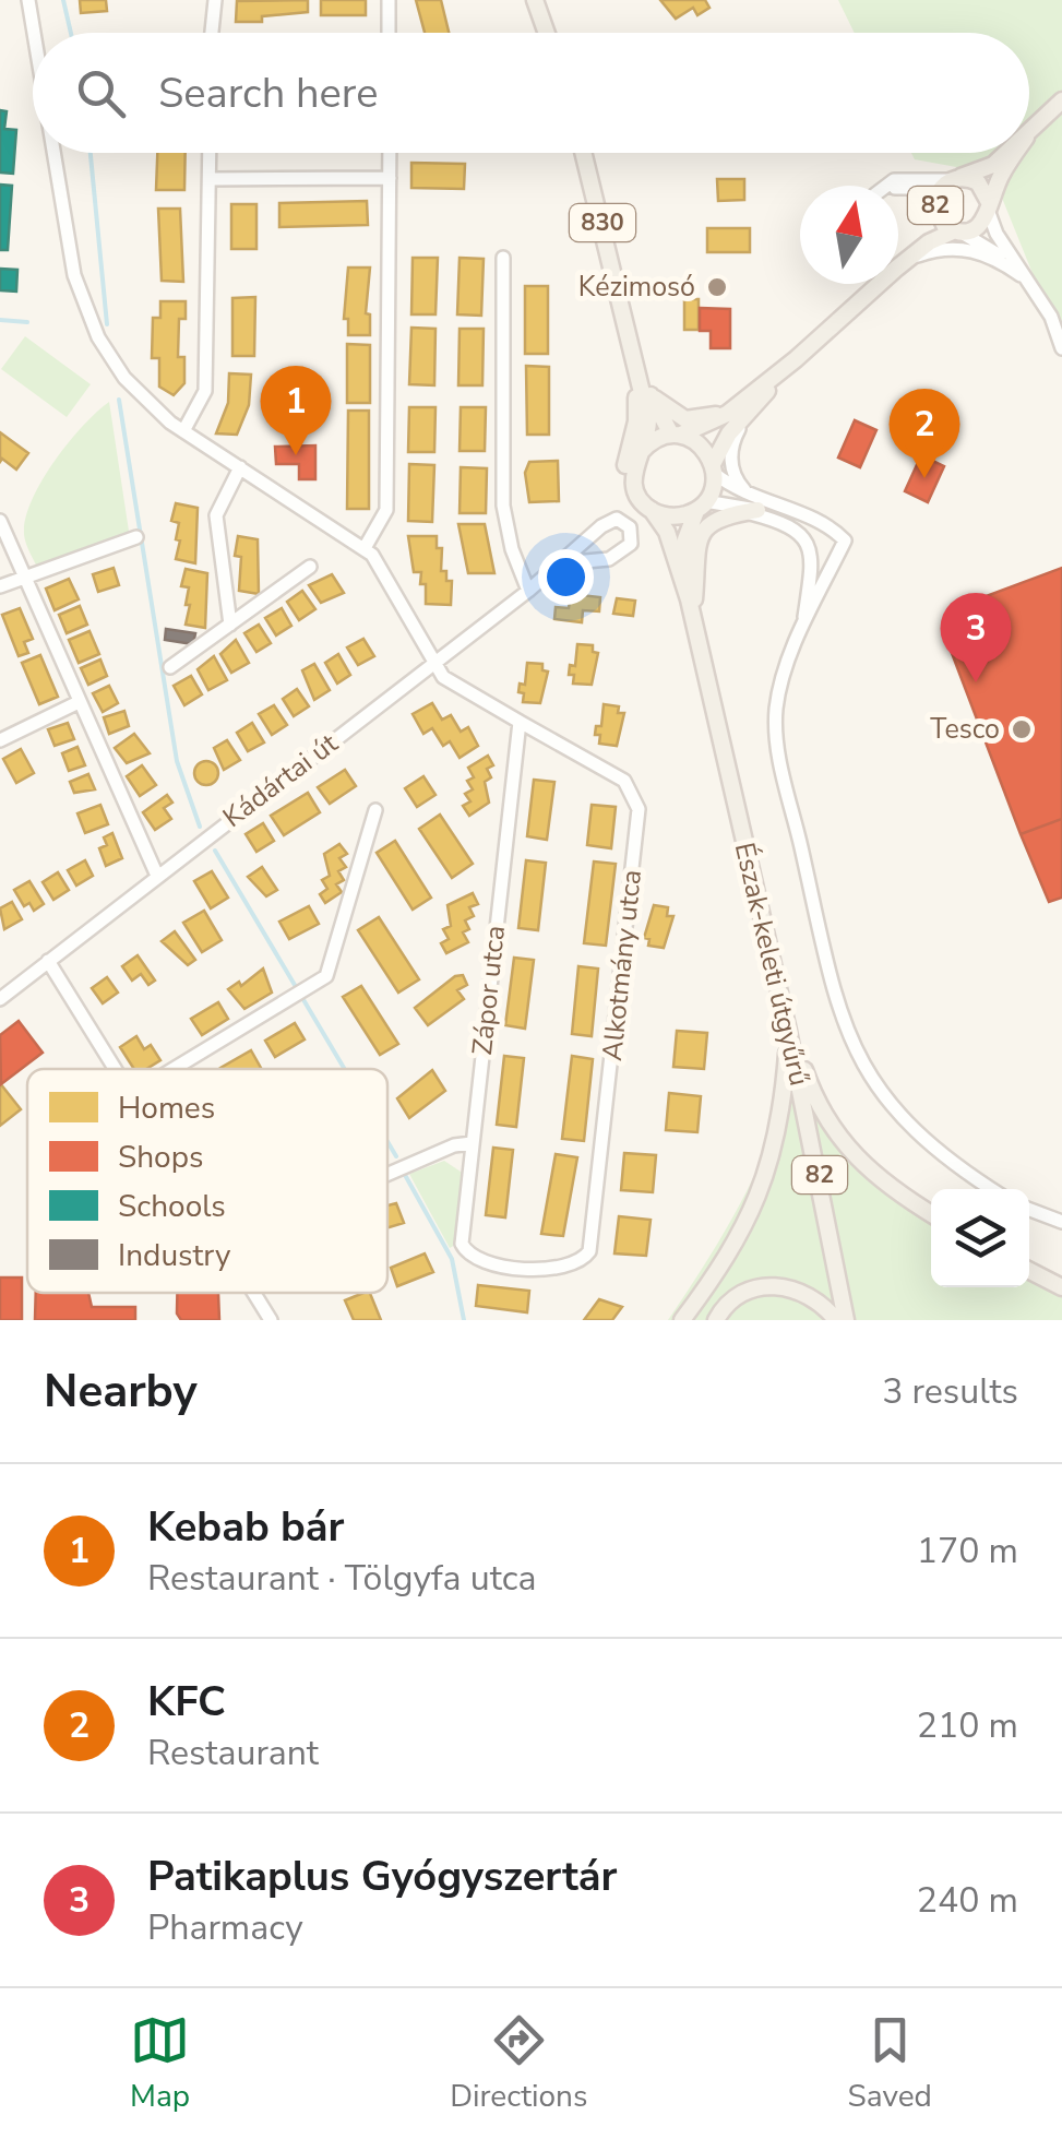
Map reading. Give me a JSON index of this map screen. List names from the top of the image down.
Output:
{
  "streets": {
    "main road": ["82", "830", "Észak-keleti útgyűrű"],
    "street": ["Kádártai út", "Alkotmány utca", "Zápor utca"]
  },
  "crossings": [
    ["82", "830"],
    ["82", "Észak-keleti útgyűrű"],
    ["Alkotmány utca", "Zápor utca"]
  ],
  "places": ["Kézimosó", "Tesco"],
  "legend": [
    "Homes",
    "Shops",
    "Schools",
    "Industry"
  ],
  "north": "top",
  "page": {
    "search": "Search here",
    "pins": ["1", "2", "3"],
    "heading": ["Nearby", "3 results"],
    "list": [
      {
        "mark": "1",
        "name": "Kebab bár",
        "note": "Restaurant · Tölgyfa utca",
        "value": "170 m"
      },
      {
        "mark": "2",
        "name": "KFC",
        "note": "Restaurant",
        "value": "210 m"
      },
      {
        "mark": "3",
        "name": "Patikaplus Gyógyszertár",
        "note": "Pharmacy",
        "value": "240 m"
      }
    ],
    "nav": ["Map", "Directions", "Saved"]
  }
}
